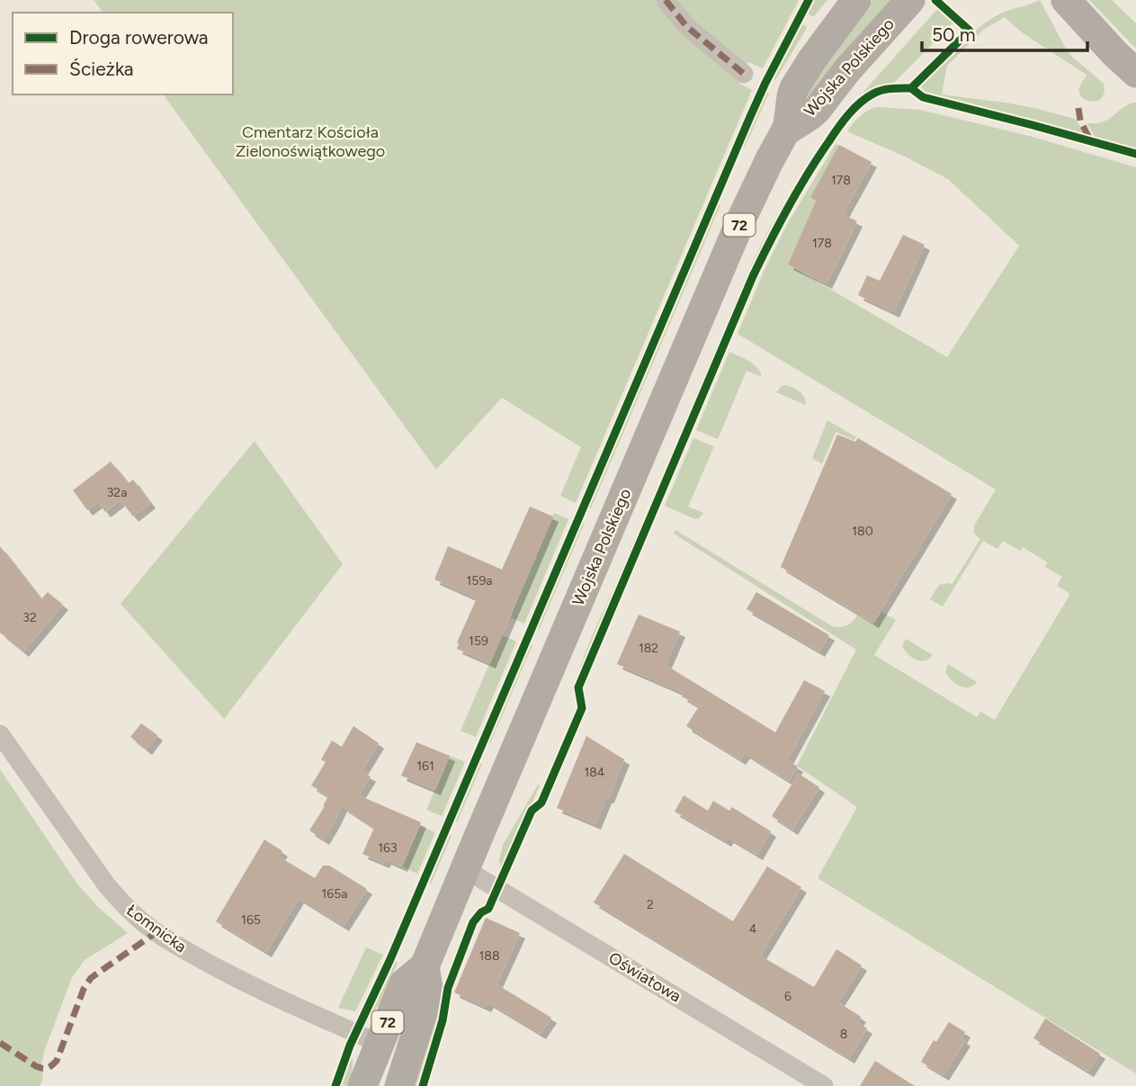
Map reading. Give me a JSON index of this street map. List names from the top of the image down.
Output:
{
  "streets": {
    "main road": ["Wojska Polskiego", "72"],
    "street": ["Łomnicka", "Oświatowa"]
  },
  "crossings": [
    ["Wojska Polskiego", "Łomnicka"],
    ["Wojska Polskiego", "Oświatowa"]
  ],
  "parks": ["Cmentarz Kościoła Zielonoświątkowego"],
  "house_numbers": [
    "178",
    "178",
    "32a",
    "180",
    "159a",
    "32",
    "159",
    "182",
    "161",
    "184",
    "163",
    "165a",
    "2",
    "165",
    "4",
    "188",
    "6",
    "8"
  ],
  "legend": ["Droga rowerowa", "Ścieżka"],
  "scale_bar": "50 m"
}
